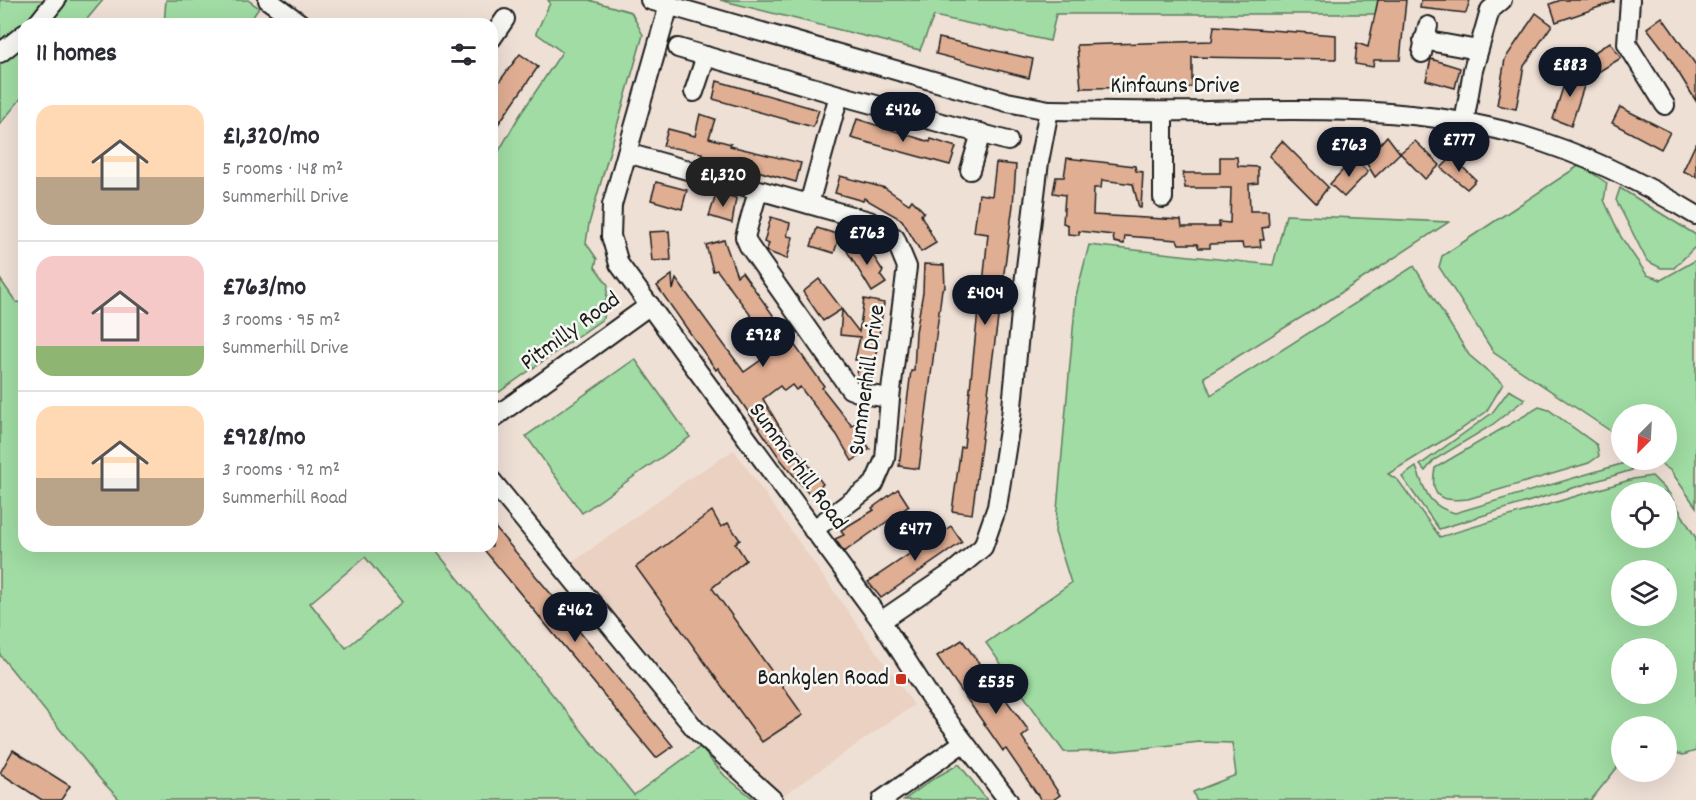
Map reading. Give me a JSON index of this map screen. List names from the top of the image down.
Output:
{
  "streets": {
    "street": [
      "Kinfauns Drive",
      "Pitmilly Road",
      "Summerhill Drive",
      "Summerhill Road"
    ]
  },
  "crossings": [
    ["Kinfauns Drive", "Summerhill Road"],
    ["Pitmilly Road", "Summerhill Road"],
    ["Summerhill Drive", "Summerhill Road"]
  ],
  "places": {
    "transit": ["Bankglen Road"]
  },
  "north": "bottom left",
  "page": {
    "heading": "11 homes",
    "price": [
      "£883",
      "£426",
      "£777",
      "£763",
      "£1,320",
      "£763",
      "£404",
      "£928",
      "£477",
      "£462",
      "£535"
    ],
    "list": [
      {
        "name": "£1,320/mo",
        "note": "5 rooms · 148 m² · Summerhill Drive"
      },
      {
        "name": "£763/mo",
        "note": "3 rooms · 95 m² · Summerhill Drive"
      },
      {
        "name": "£928/mo",
        "note": "3 rooms · 92 m² · Summerhill Road"
      }
    ],
    "map_buttons": ["+", "−"]
  }
}
